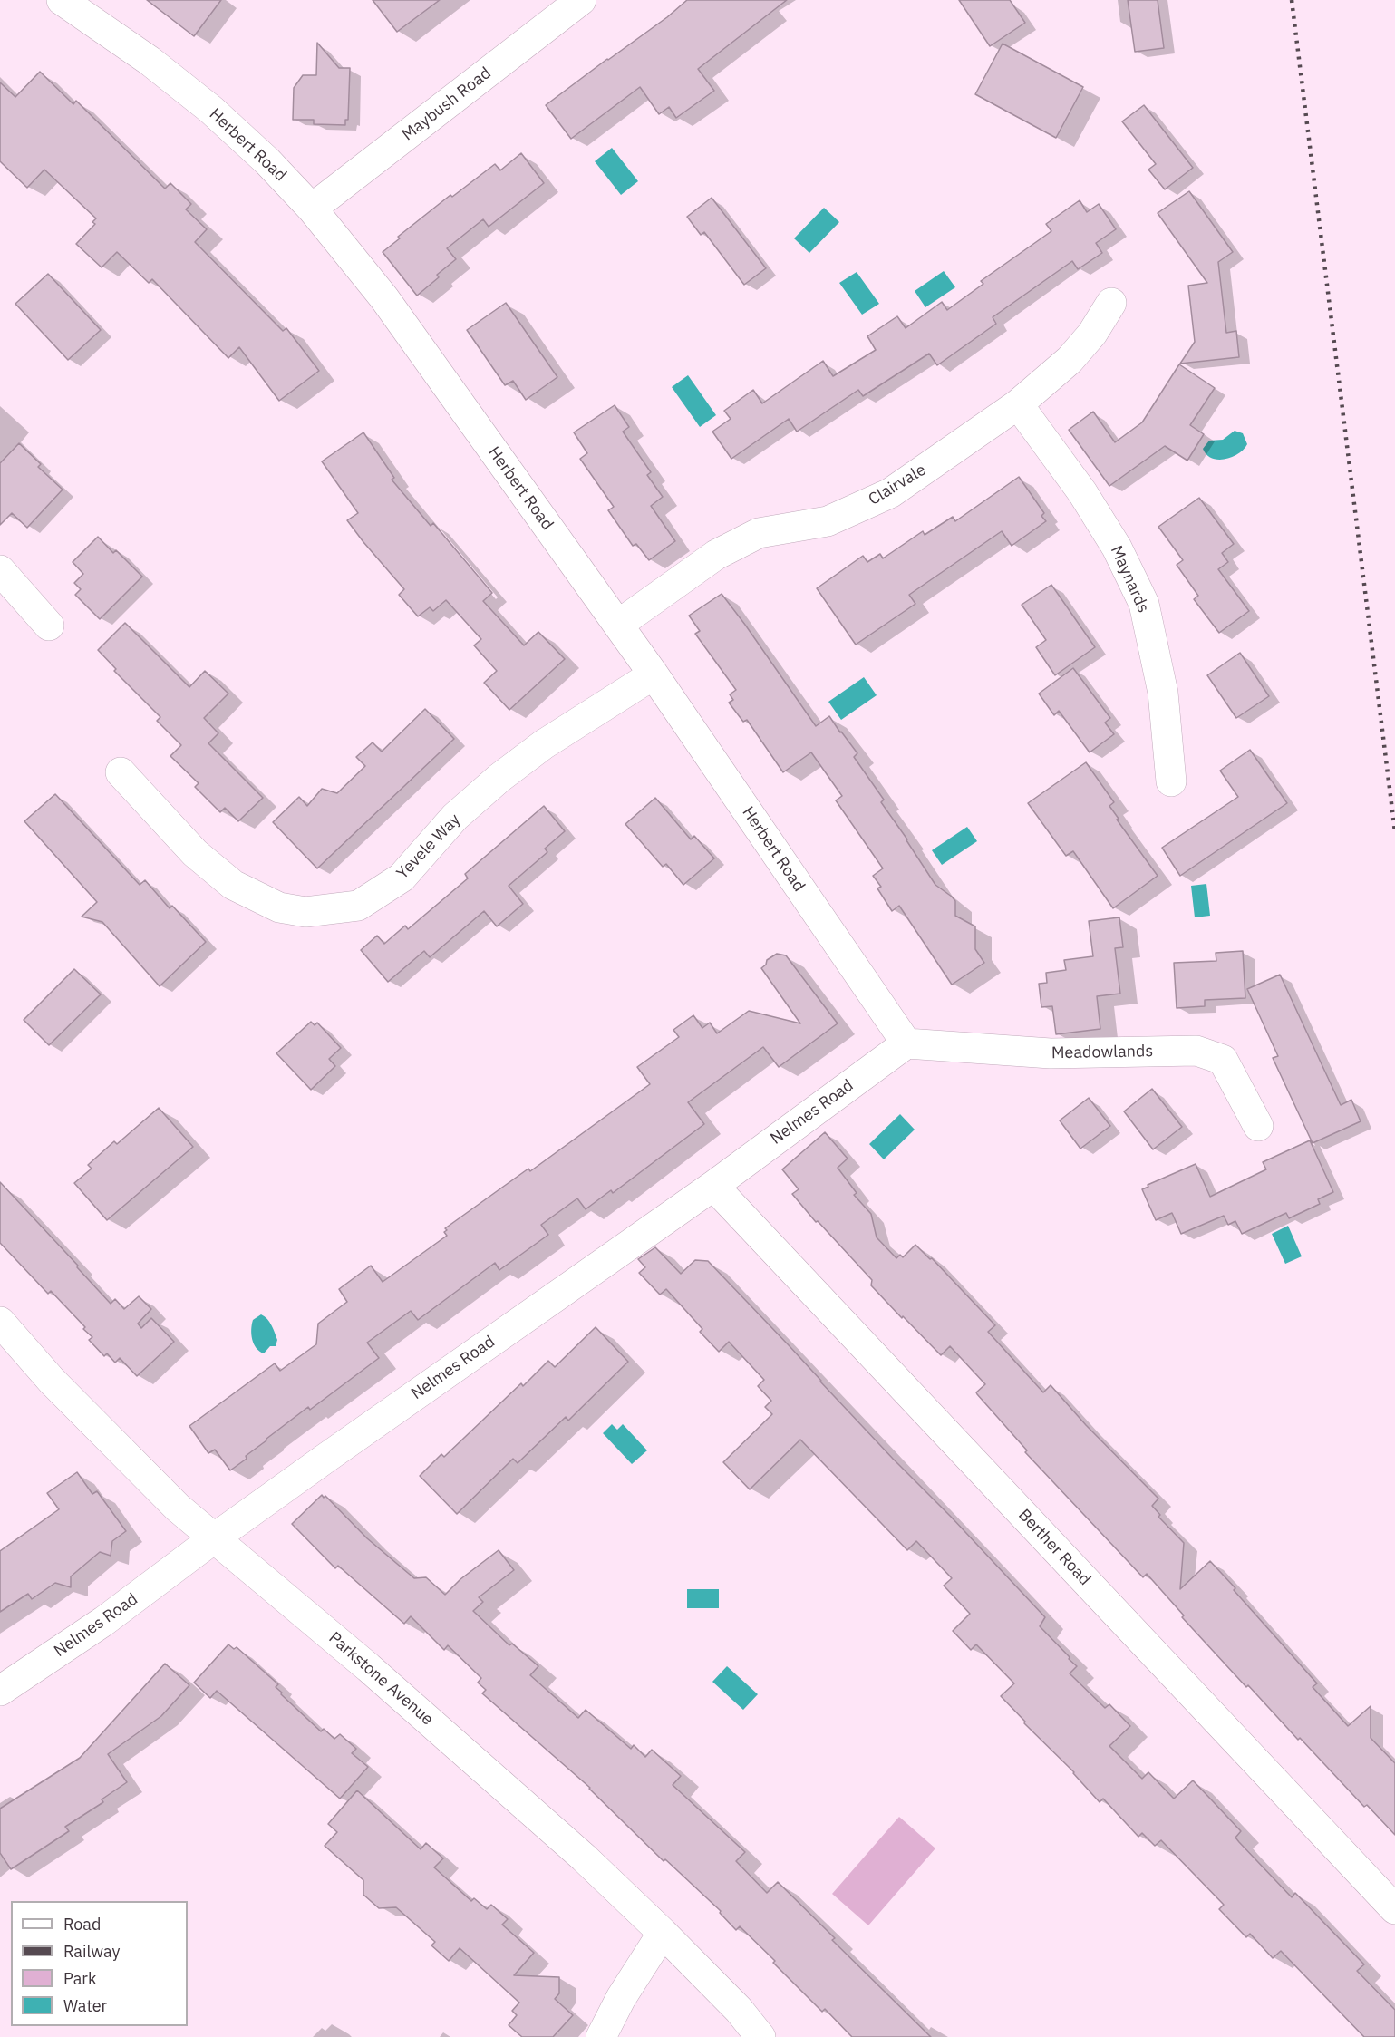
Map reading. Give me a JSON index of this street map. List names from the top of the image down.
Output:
{
  "streets": {
    "street": [
      "Maybush Road",
      "Herbert Road",
      "Clairvale",
      "Maynards",
      "Yevele Way",
      "Meadowlands",
      "Nelmes Road",
      "Berther Road",
      "Parkstone Avenue"
    ]
  },
  "crossings": [
    ["Maybush Road", "Herbert Road"],
    ["Herbert Road", "Clairvale"],
    ["Herbert Road", "Yevele Way"],
    ["Herbert Road", "Meadowlands"],
    ["Herbert Road", "Nelmes Road"],
    ["Clairvale", "Maynards"],
    ["Meadowlands", "Nelmes Road"],
    ["Nelmes Road", "Berther Road"],
    ["Nelmes Road", "Parkstone Avenue"]
  ],
  "legend": [
    "Road",
    "Railway",
    "Park",
    "Water"
  ]
}
